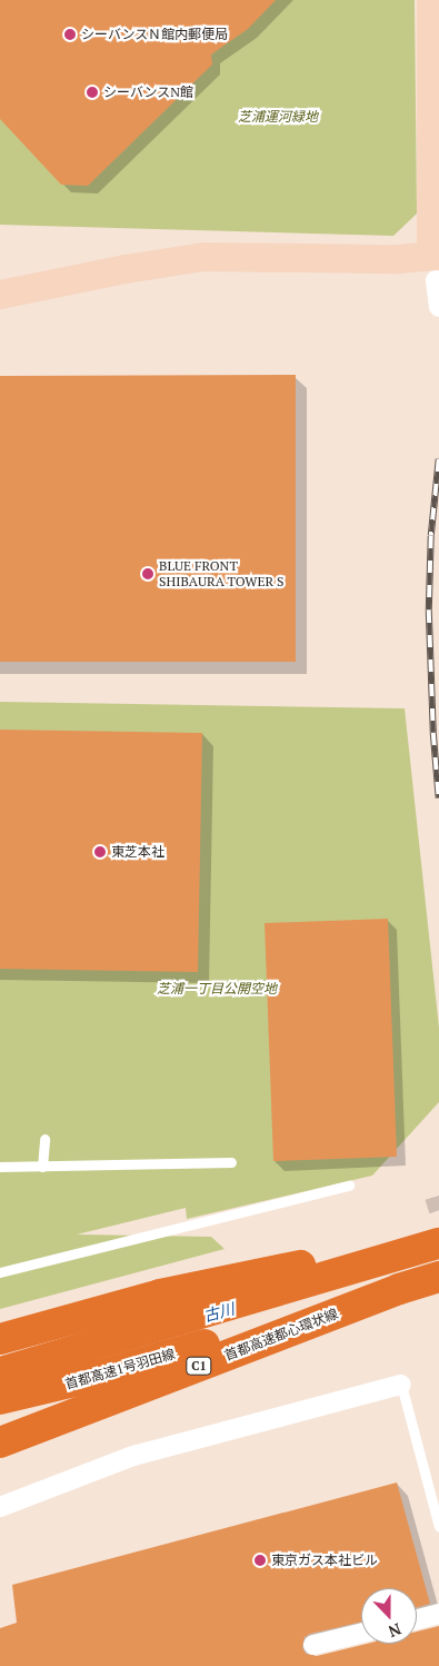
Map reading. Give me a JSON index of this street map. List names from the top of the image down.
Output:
{
  "streets": {
    "highway": ["首都高速都心環状線", "C1", "首都高速1号羽田線"]
  },
  "crossings": [
    ["首都高速都心環状線", "首都高速1号羽田線"]
  ],
  "water": ["古川"],
  "parks": ["芝浦運河緑地", "芝浦一丁目公開空地"],
  "places": [
    "シーバンスＮ館内郵便局",
    "シーバンスN館",
    "BLUE FRONT SHIBAURA TOWER S",
    "東芝本社",
    "東京ガス本社ビル"
  ],
  "north": "bottom"
}
